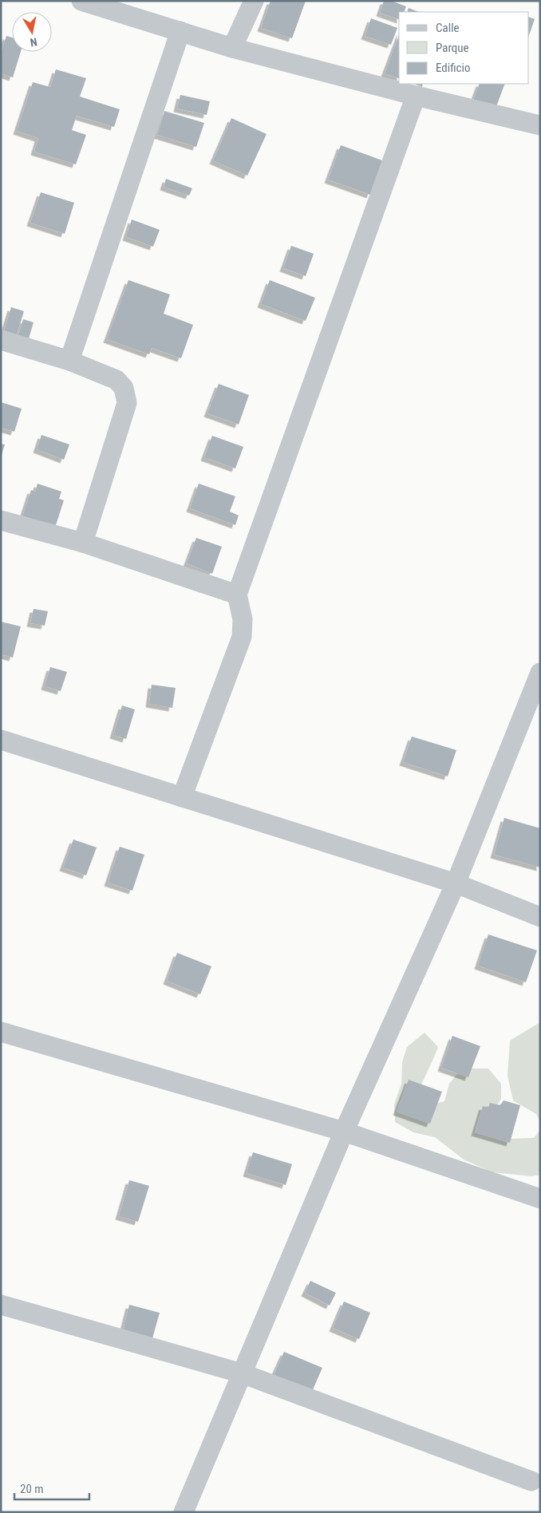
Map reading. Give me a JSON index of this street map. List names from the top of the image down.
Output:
{
  "legend": ["Calle", "Parque", "Edificio"],
  "scale_bar": "20 m",
  "north": "bottom"
}
